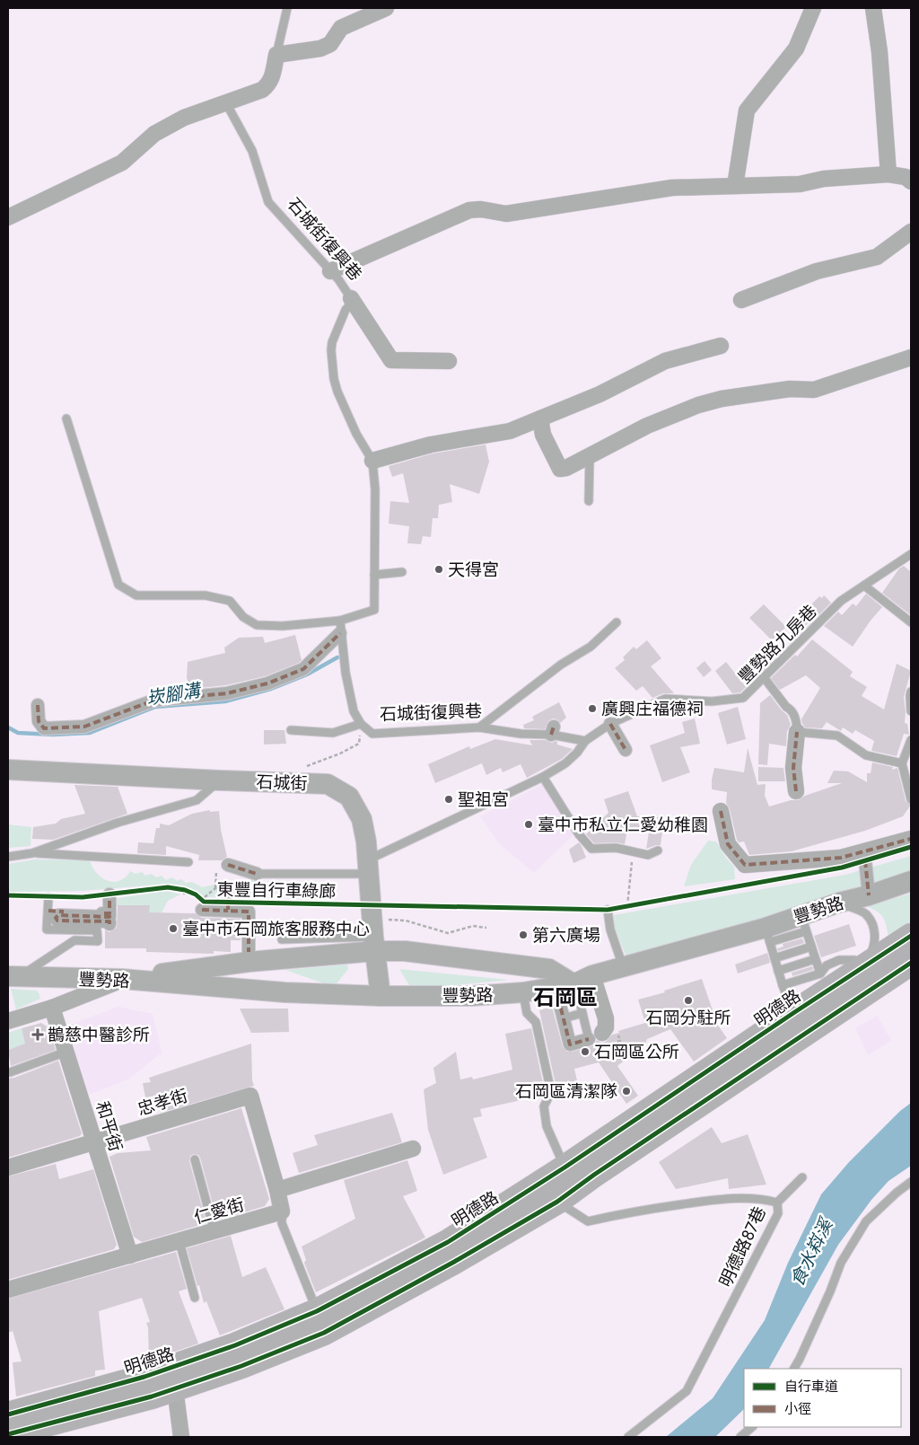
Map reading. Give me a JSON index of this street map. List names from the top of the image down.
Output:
{
  "streets": {
    "main road": ["明德路"],
    "street": [
      "石城街",
      "豐勢路",
      "忠孝街",
      "和平街",
      "仁愛街"
    ],
    "lane": ["石城街復興巷", "豐勢路九房巷", "明德路87巷"],
    "cycle path": ["東豐自行車綠廊"]
  },
  "crossings": [
    ["石城街復興巷", "豐勢路九房巷"],
    ["豐勢路九房巷", "石城街"],
    ["石城街", "豐勢路"],
    ["明德路", "明德路87巷"],
    ["忠孝街", "和平街"],
    ["和平街", "仁愛街"]
  ],
  "districts": ["石岡區"],
  "water": ["崁腳溝", "食水嵙溪"],
  "places": {
    "other": [
      "天得宮",
      "廣興庄福德祠",
      "聖祖宮",
      "臺中市私立仁愛幼稚園",
      "臺中市石岡旅客服務中心",
      "第六廣場",
      "石岡分駐所",
      "石岡區公所",
      "石岡區清潔隊"
    ],
    "health": ["鵲慈中醫診所"]
  },
  "legend": ["自行車道", "小徑"]
}
